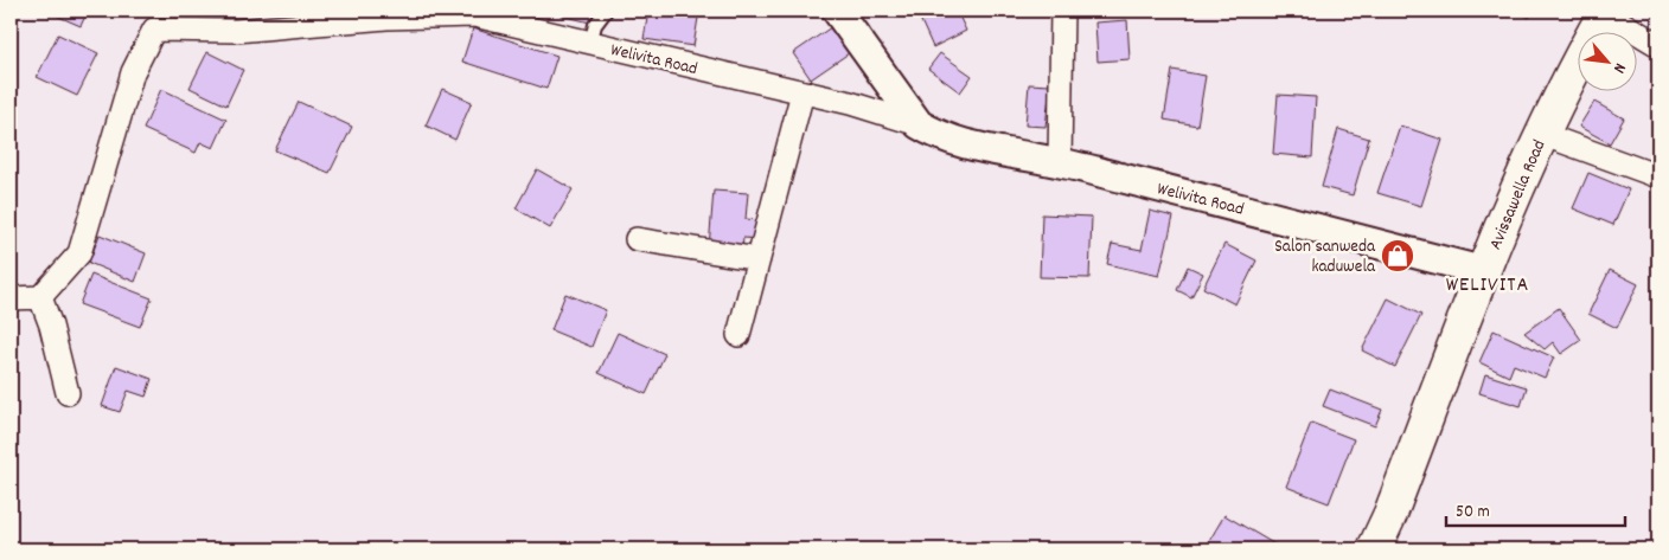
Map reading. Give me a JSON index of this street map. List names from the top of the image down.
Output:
{
  "streets": {
    "main road": ["Avissawella Road"],
    "street": ["Welivita Road"]
  },
  "crossings": [
    ["Welivita Road", "Avissawella Road"]
  ],
  "districts": ["WELIVITA"],
  "places": {
    "shop": ["Salon sanweda kaduwela"]
  },
  "scale_bar": "50 m",
  "north": "bottom right"
}
